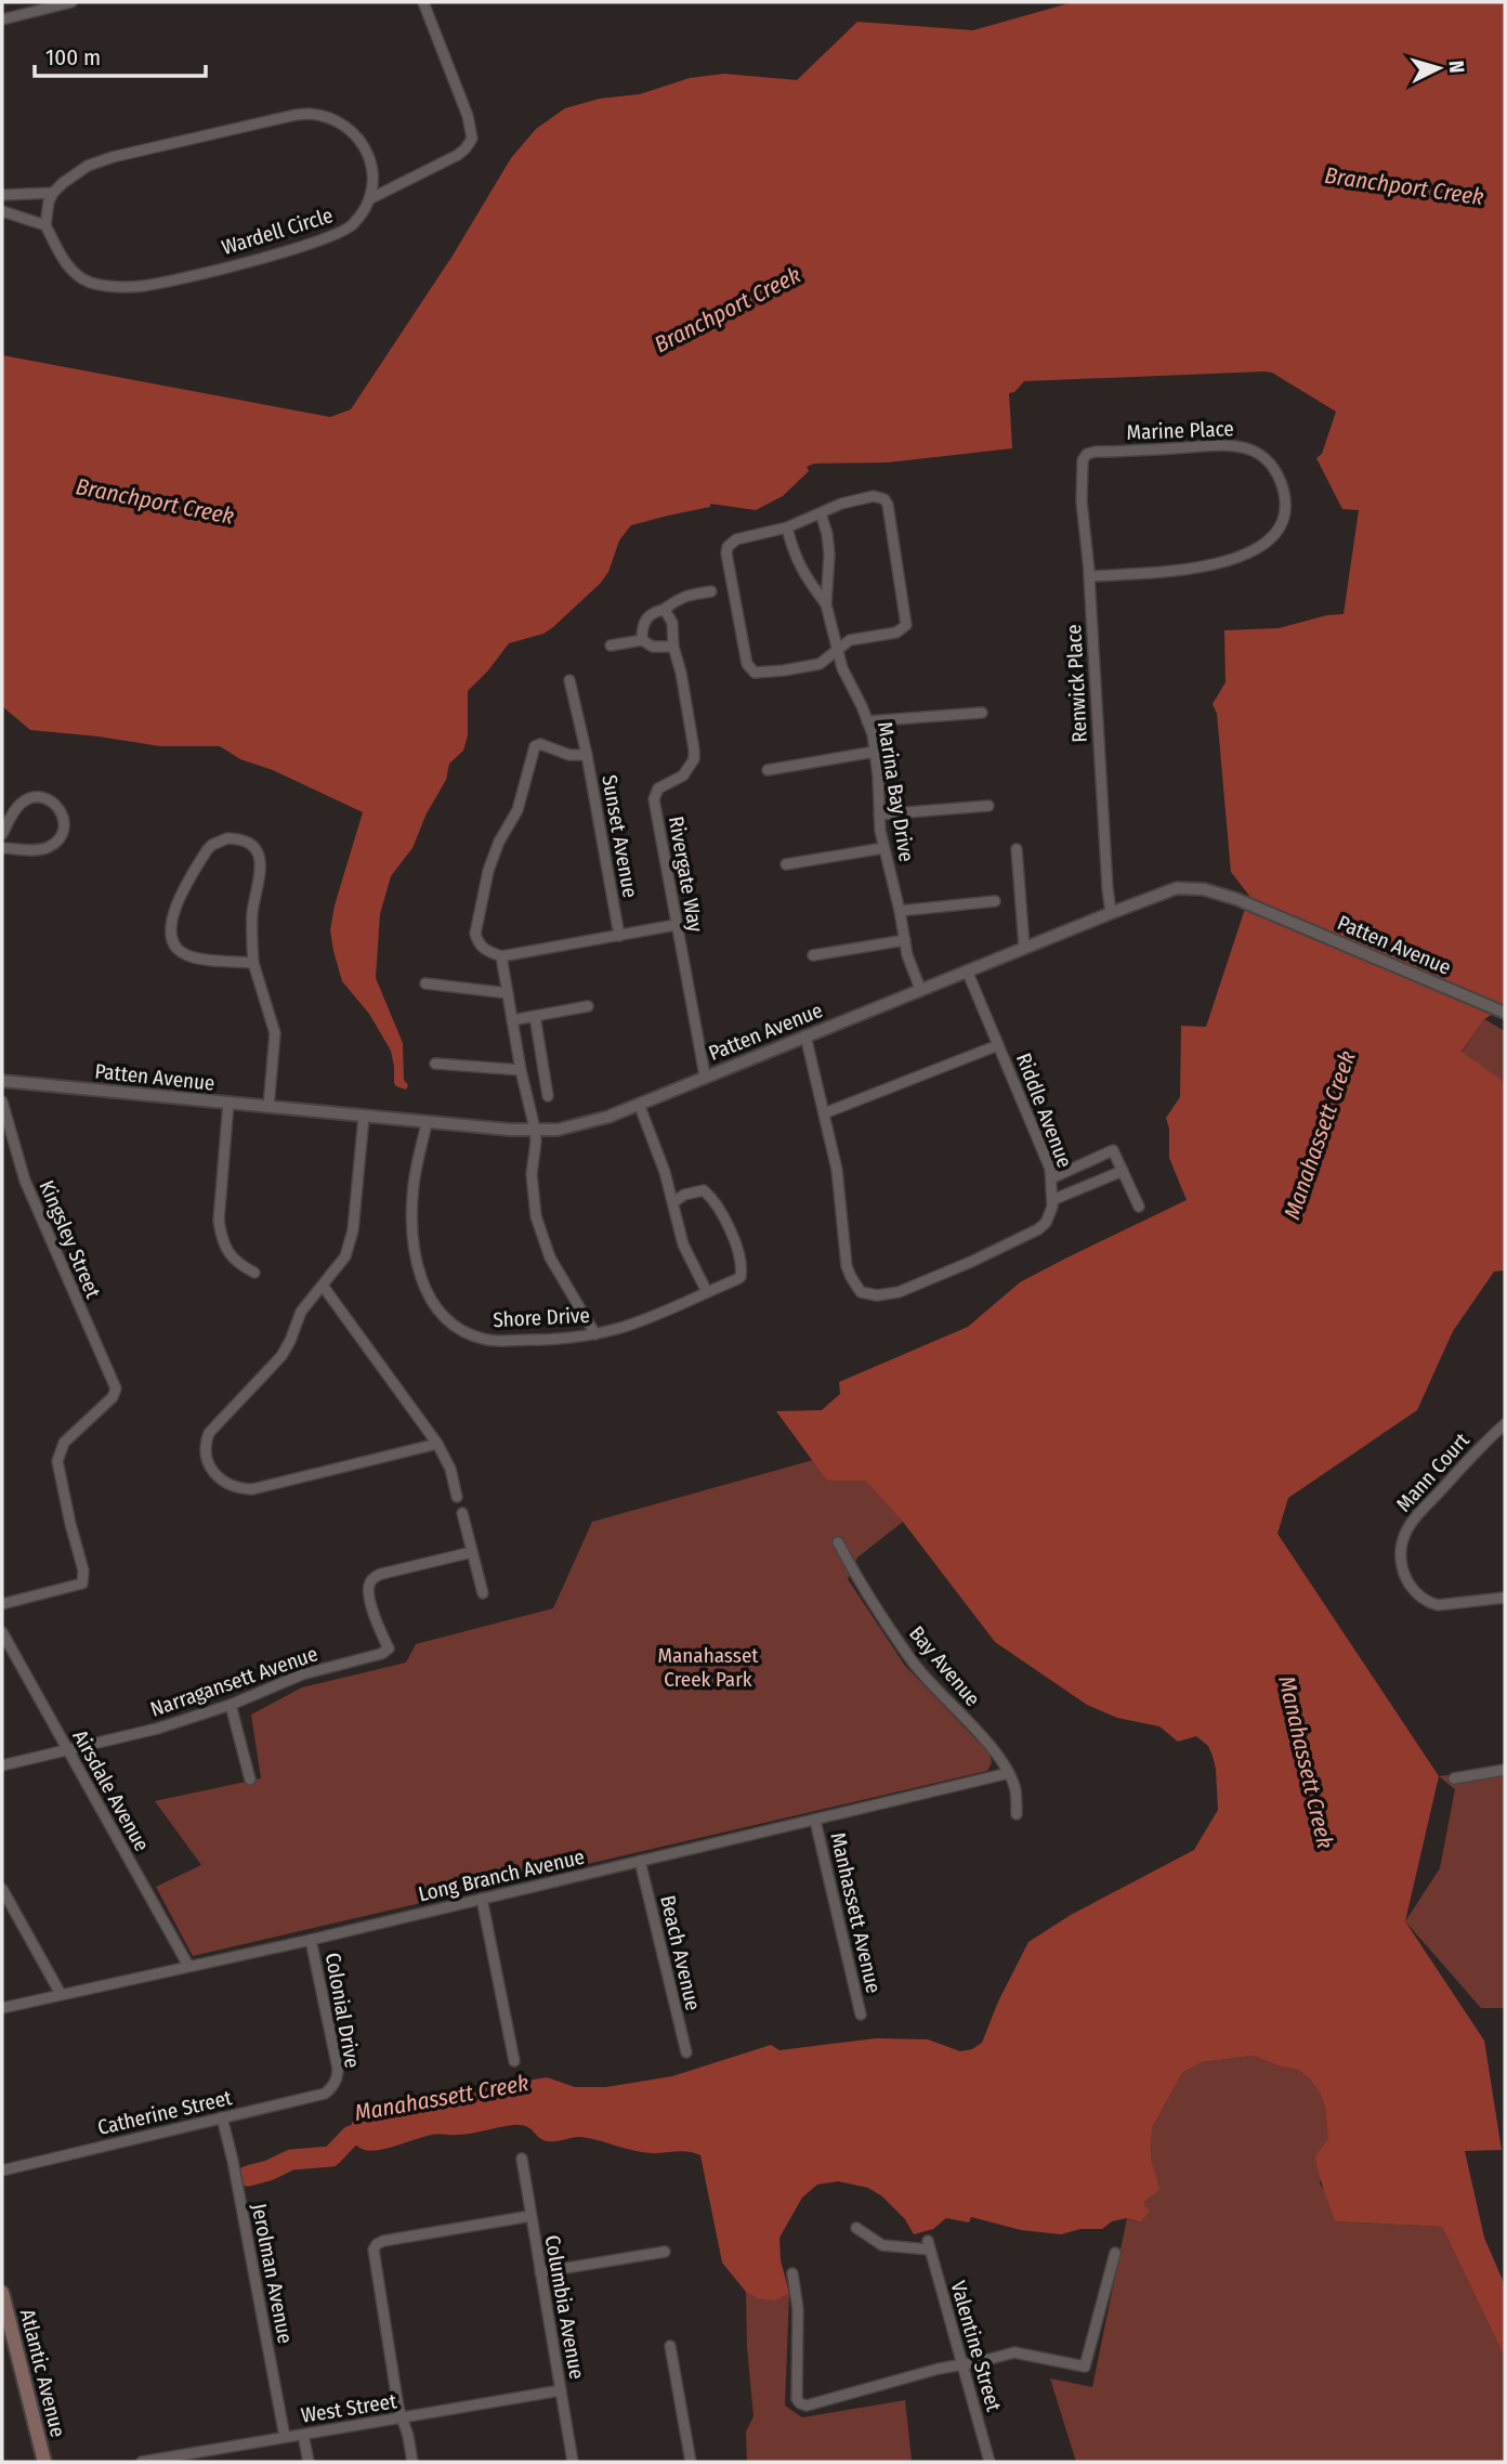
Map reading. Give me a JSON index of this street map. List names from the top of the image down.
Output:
{
  "streets": {
    "main road": ["Atlantic Avenue"],
    "street": [
      "Wardell Circle",
      "Marine Place",
      "Renwick Place",
      "Marina Bay Drive",
      "Sunset Avenue",
      "Rivergate Way",
      "Patten Avenue",
      "Riddle Avenue",
      "Kingsley Street",
      "Shore Drive",
      "Mann Court",
      "Bay Avenue",
      "Narragansett Avenue",
      "Airsdale Avenue",
      "Long Branch Avenue",
      "Manhassett Avenue",
      "Beach Avenue",
      "Colonial Drive",
      "Catherine Street",
      "Jerolman Avenue",
      "Columbia Avenue",
      "Valentine Street",
      "West Street"
    ]
  },
  "crossings": [
    ["Marine Place", "Renwick Place"],
    ["Renwick Place", "Patten Avenue"],
    ["Marina Bay Drive", "Patten Avenue"],
    ["Rivergate Way", "Patten Avenue"],
    ["Patten Avenue", "Riddle Avenue"],
    ["Patten Avenue", "Shore Drive"],
    ["Bay Avenue", "Long Branch Avenue"],
    ["Narragansett Avenue", "Airsdale Avenue"],
    ["Airsdale Avenue", "Long Branch Avenue"],
    ["Long Branch Avenue", "Manhassett Avenue"],
    ["Long Branch Avenue", "Beach Avenue"],
    ["Long Branch Avenue", "Colonial Drive"],
    ["Colonial Drive", "Catherine Street"],
    ["Catherine Street", "Jerolman Avenue"],
    ["Jerolman Avenue", "West Street"],
    ["Columbia Avenue", "West Street"]
  ],
  "water": ["Branchport Creek", "Manahassett Creek"],
  "parks": ["Manahasset Creek Park"],
  "scale_bar": "100 m",
  "north": "right"
}
